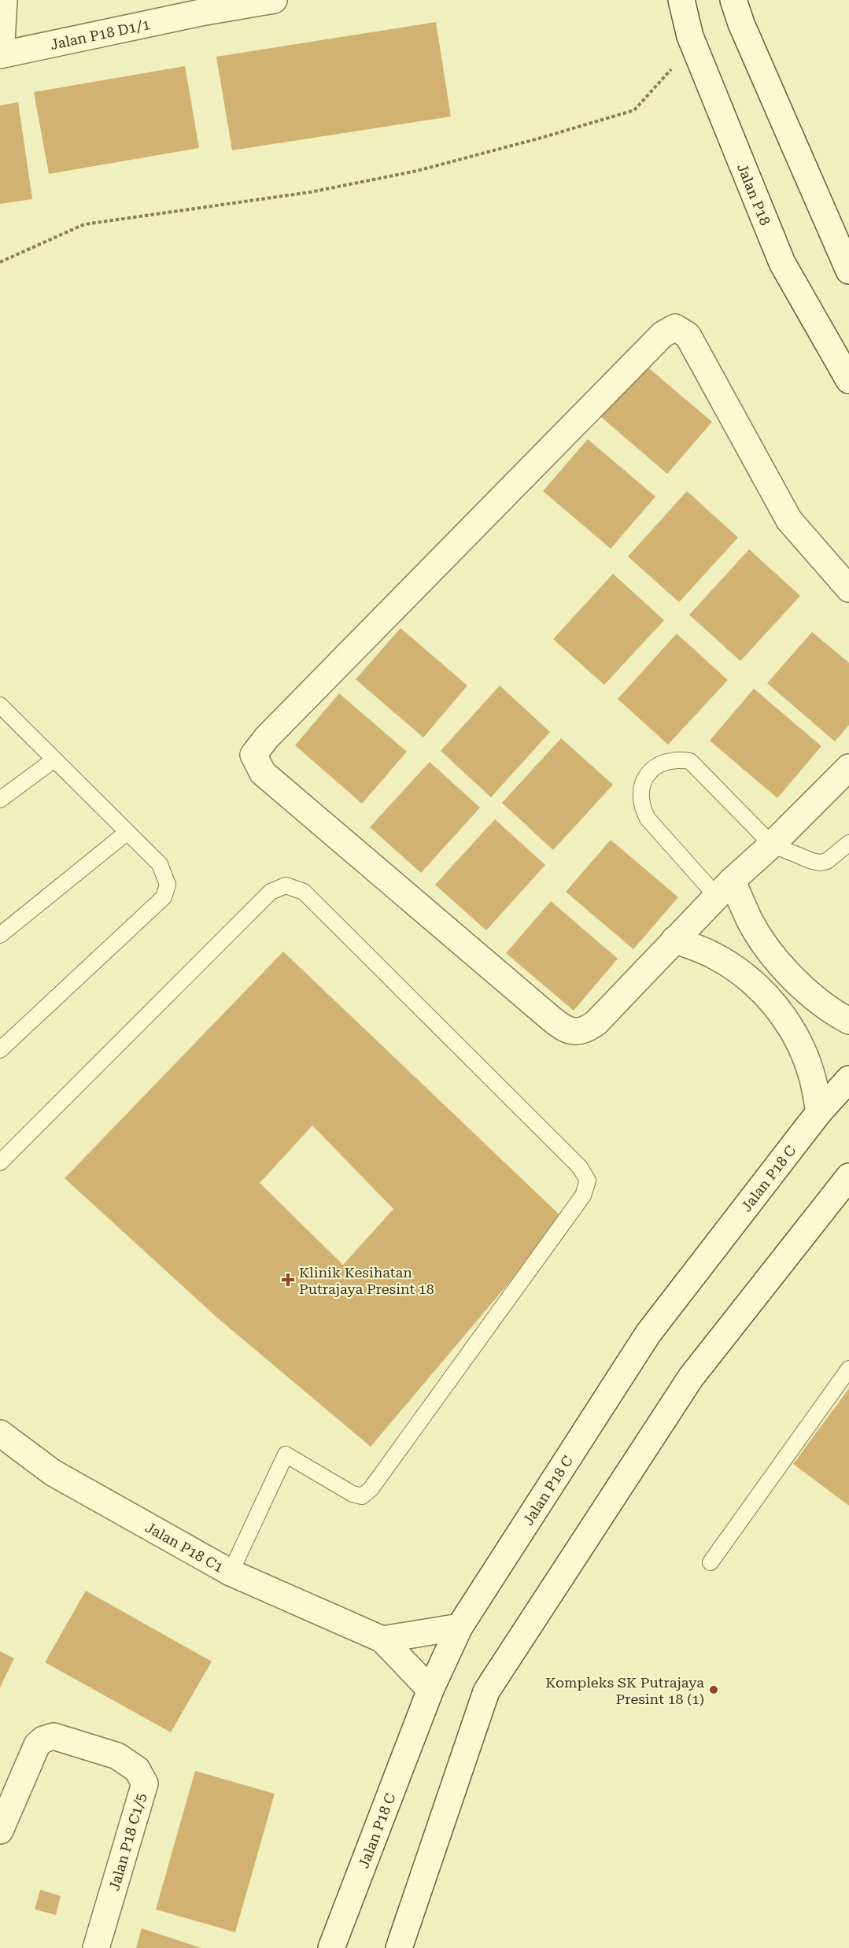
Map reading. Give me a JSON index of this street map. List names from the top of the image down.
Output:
{
  "streets": {
    "street": [
      "Jalan P18 D1/1",
      "Jalan P18",
      "Jalan P18 C",
      "Jalan P18 C1",
      "Jalan P18 C1/5"
    ]
  },
  "crossings": [
    ["Jalan P18 C", "Jalan P18 C1"]
  ],
  "places": {
    "health": ["Klinik Kesihatan Putrajaya Presint 18"],
    "other": ["Kompleks SK Putrajaya Presint 18 (1)"]
  }
}
